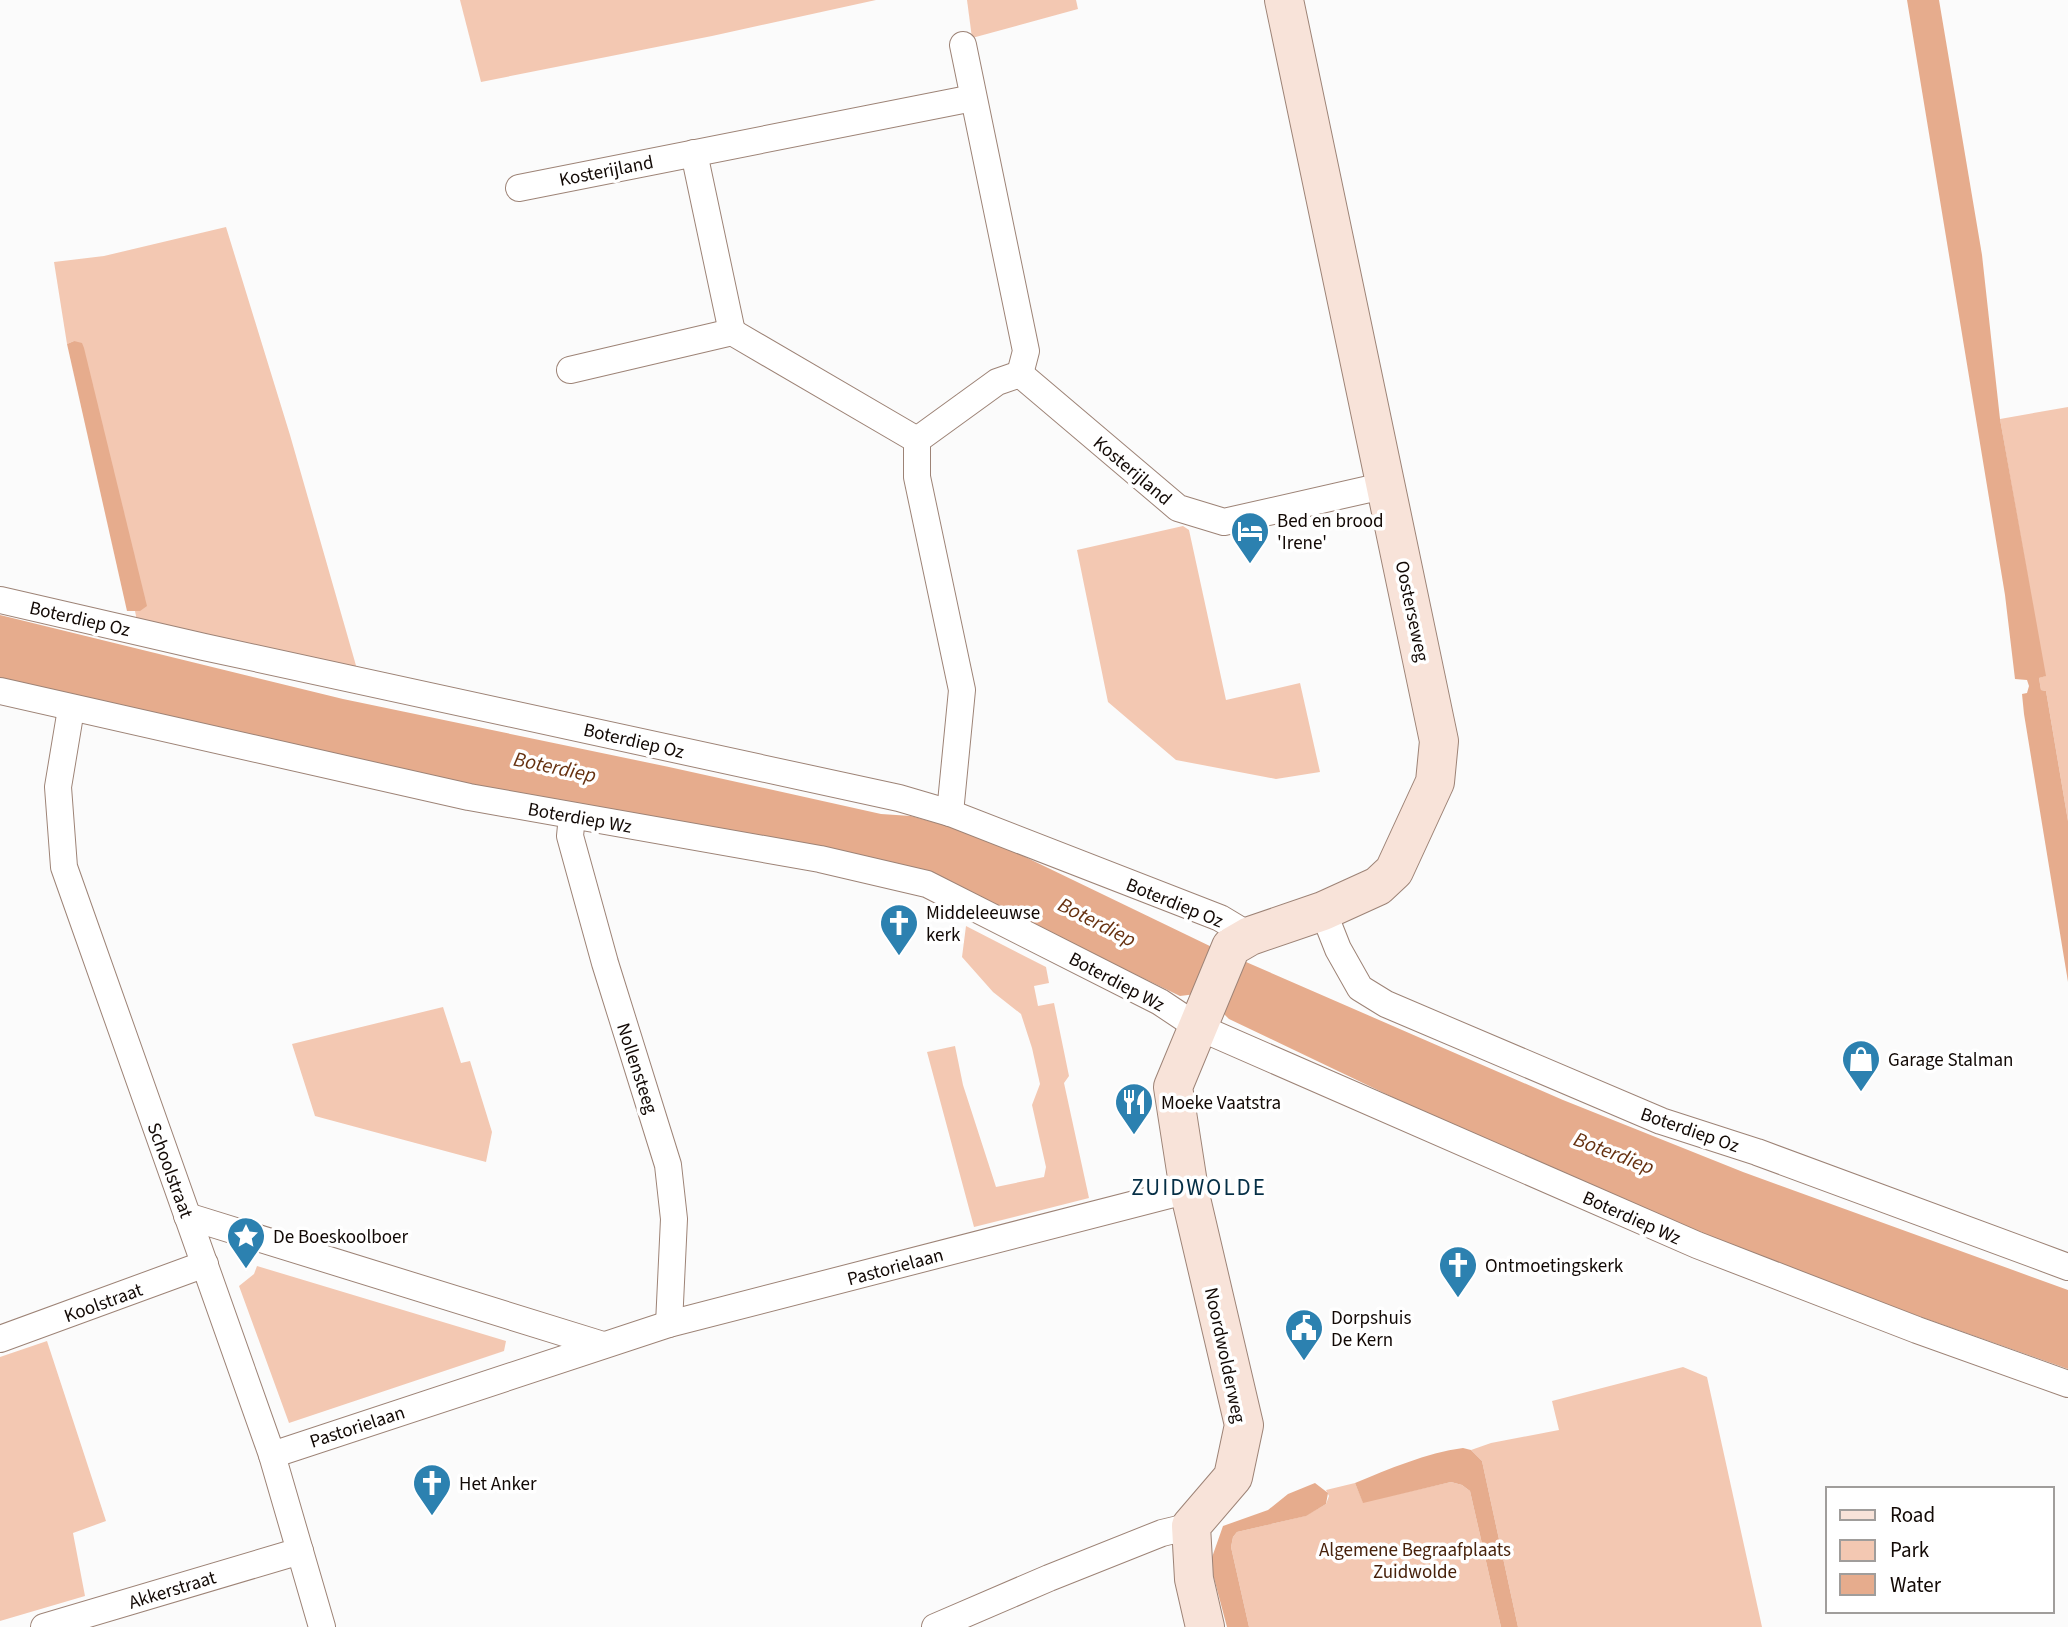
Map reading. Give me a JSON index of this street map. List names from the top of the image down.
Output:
{
  "streets": {
    "street": [
      "Kosterijland",
      "Oosterseweg",
      "Boterdiep Oz",
      "Boterdiep Wz",
      "Nollensteeg",
      "Schoolstraat",
      "Pastorielaan",
      "Koolstraat",
      "Noordwolderweg",
      "Akkerstraat"
    ]
  },
  "crossings": [
    ["Kosterijland", "Oosterseweg"],
    ["Oosterseweg", "Boterdiep Oz"],
    ["Boterdiep Wz", "Nollensteeg"],
    ["Boterdiep Wz", "Schoolstraat"],
    ["Boterdiep Wz", "Noordwolderweg"],
    ["Nollensteeg", "Pastorielaan"],
    ["Schoolstraat", "Pastorielaan"],
    ["Schoolstraat", "Koolstraat"],
    ["Schoolstraat", "Akkerstraat"],
    ["Pastorielaan", "Noordwolderweg"]
  ],
  "districts": ["ZUIDWOLDE"],
  "water": ["Boterdiep"],
  "parks": ["Algemene Begraafplaats Zuidwolde"],
  "places": {
    "hotel": ["Bed en brood 'Irene'"],
    "church": ["Middeleeuwse kerk", "Ontmoetingskerk", "Het Anker"],
    "shop": ["Garage Stalman"],
    "restaurant": ["Moeke Vaatstra"],
    "place": ["De Boeskoolboer"],
    "public building": ["Dorpshuis De Kern"]
  },
  "legend": ["Road", "Park", "Water"]
}
